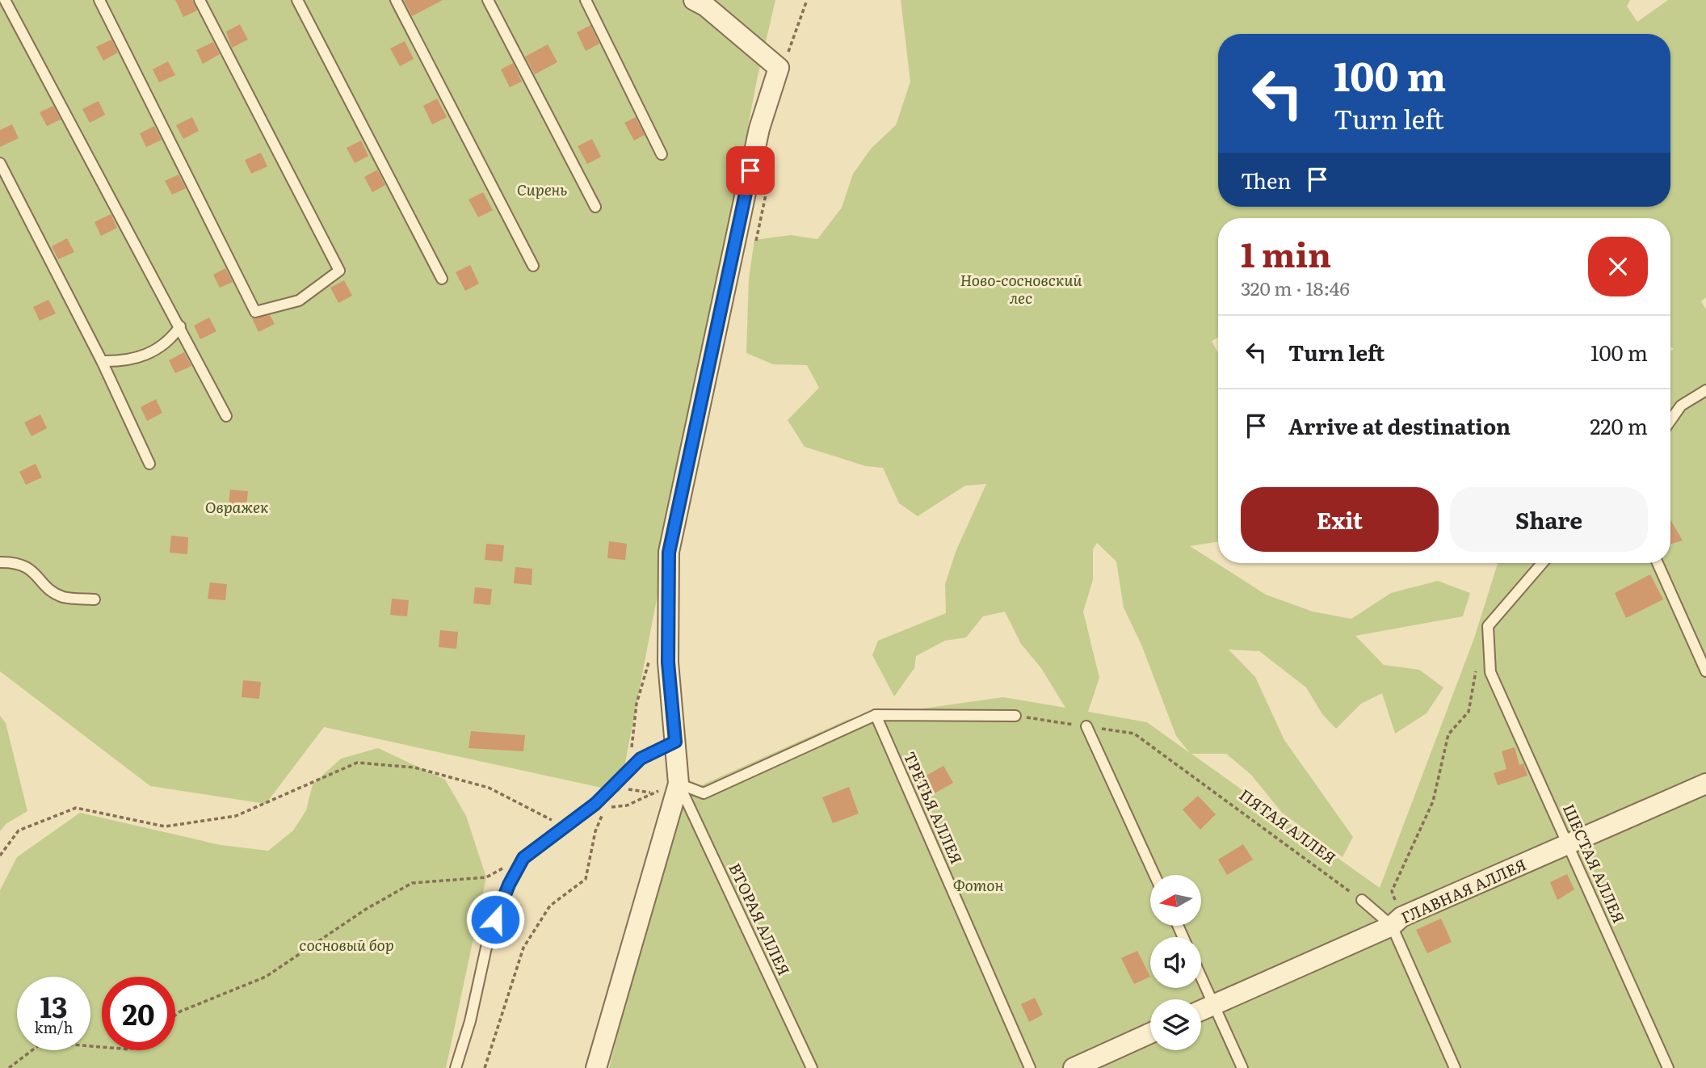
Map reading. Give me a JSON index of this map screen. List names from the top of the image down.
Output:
{
  "streets": {
    "street": ["ГЛАВНАЯ АЛЛЕЯ"],
    "lane": ["ТРЕТЬЯ АЛЛЕЯ", "ШЕСТАЯ АЛЛЕЯ", "ВТОРАЯ АЛЛЕЯ"],
    "path": ["ПЯТАЯ АЛЛЕЯ"]
  },
  "crossings": [
    ["ШЕСТАЯ АЛЛЕЯ", "ГЛАВНАЯ АЛЛЕЯ"]
  ],
  "parks": [
    "Сирень",
    "Ново-сосновский лес",
    "Овражек",
    "Фотон",
    "сосновый бор"
  ],
  "north": "left",
  "page": {
    "turn": ["100 m", "Turn left"],
    "then": "Then",
    "heading": ["1 min", "320 m · 18:46"],
    "list": [
      {
        "name": "Turn left",
        "value": "100 m"
      },
      {
        "name": "Arrive at destination",
        "value": "220 m"
      }
    ],
    "buttons": ["Exit", "Share"],
    "speed": "13 km/h",
    "limit": "20"
  }
}
